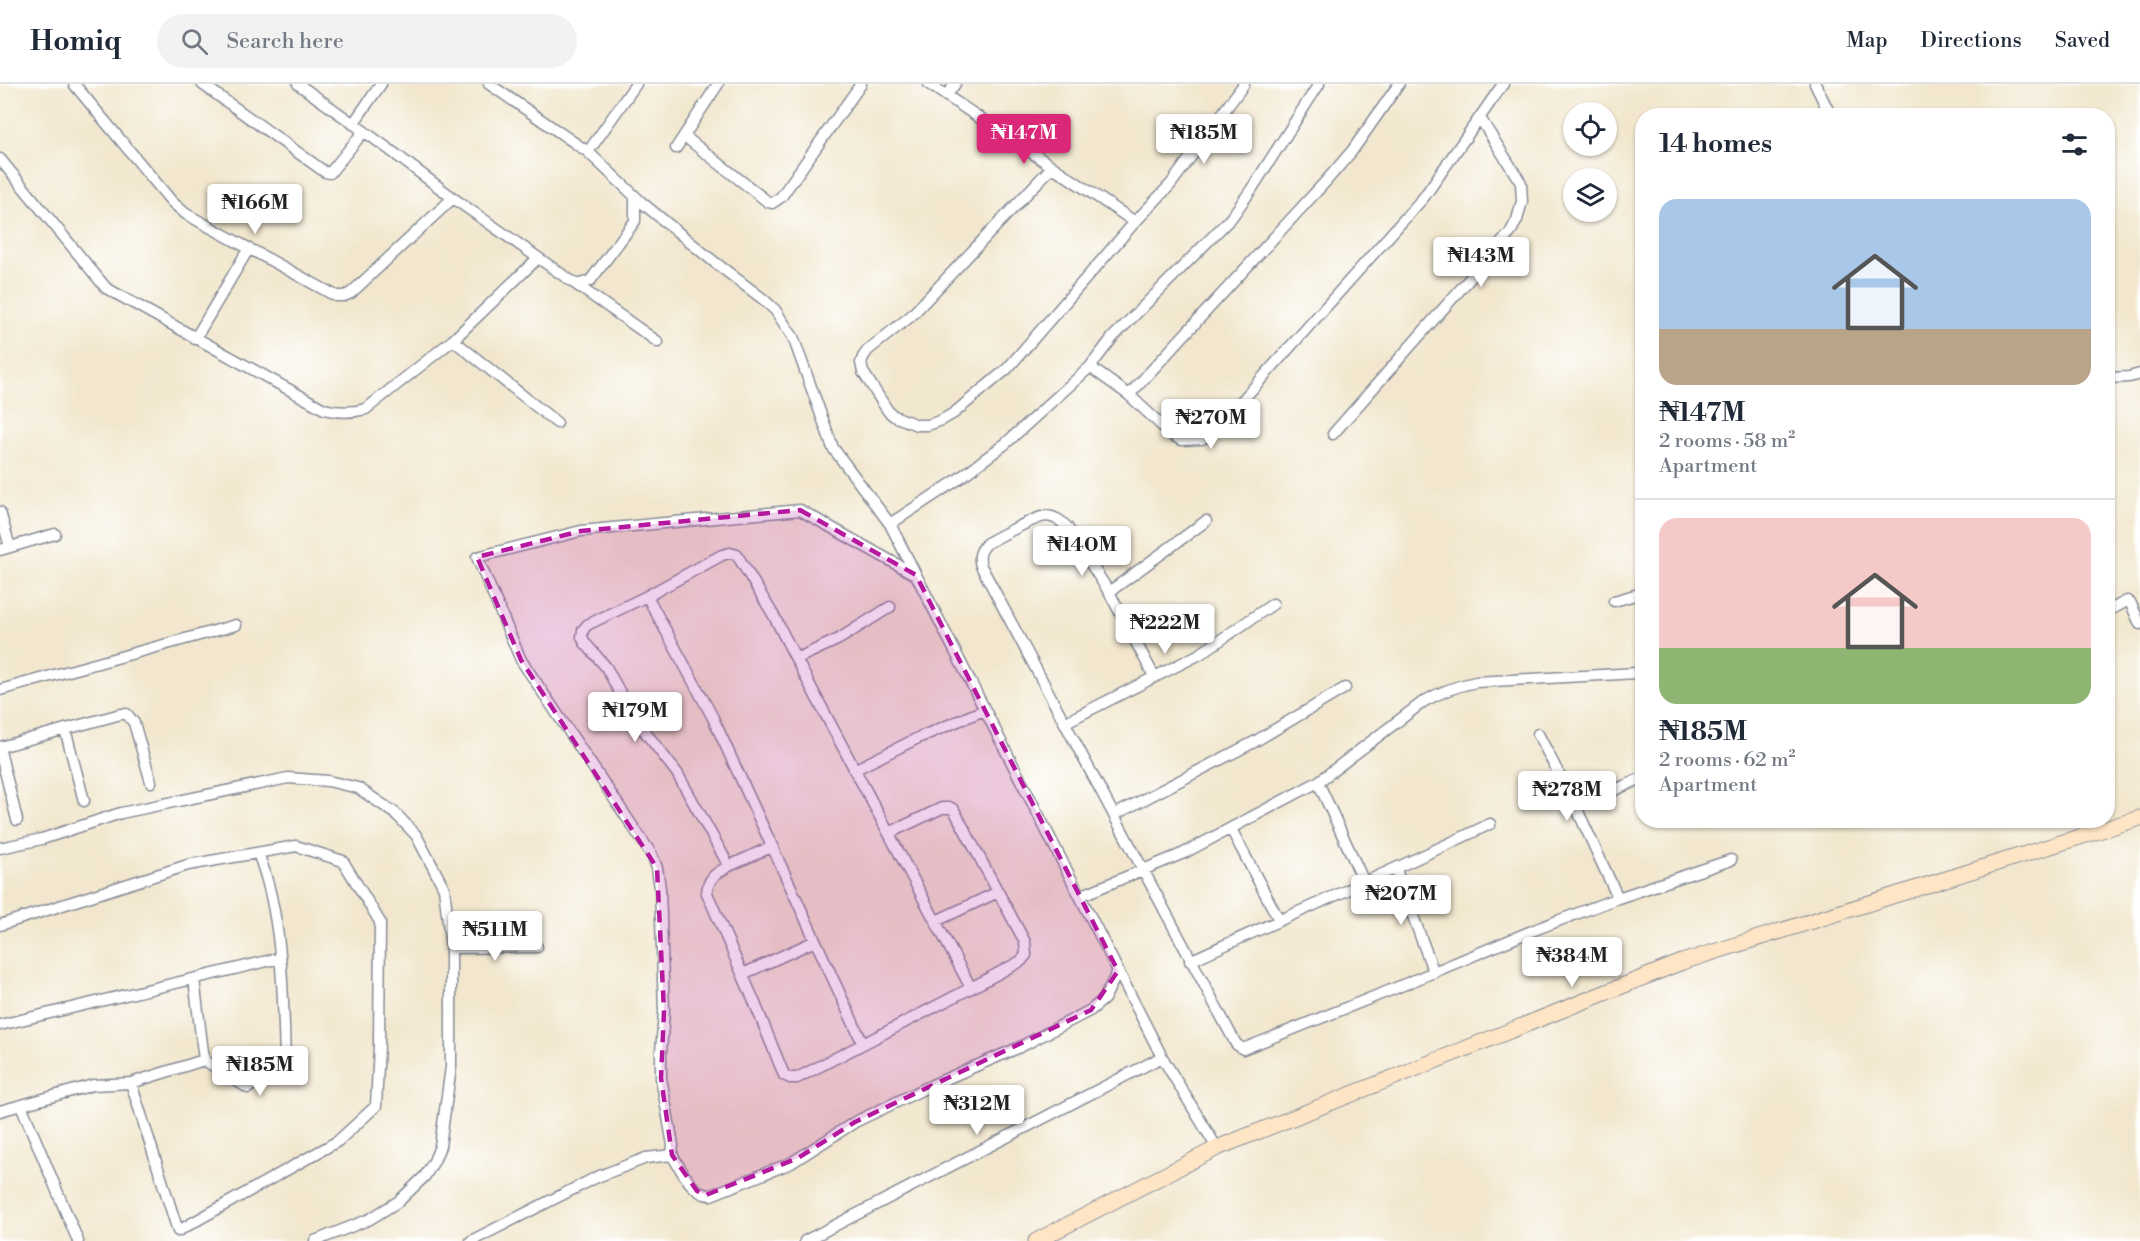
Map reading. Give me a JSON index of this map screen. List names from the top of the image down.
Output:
{
  "page": {
    "header": "Homiq",
    "search": "Search here",
    "nav": ["Map", "Directions", "Saved"],
    "heading": "14 homes",
    "price": [
      "₦147M",
      "₦185M",
      "₦166M",
      "₦143M",
      "₦270M",
      "₦140M",
      "₦222M",
      "₦179M",
      "₦278M",
      "₦207M",
      "₦511M",
      "₦384M",
      "₦185M",
      "₦312M"
    ],
    "list": [
      {
        "name": "₦147M",
        "note": "2 rooms · 58 m² · Apartment"
      },
      {
        "name": "₦185M",
        "note": "2 rooms · 62 m² · Apartment"
      }
    ]
  }
}
